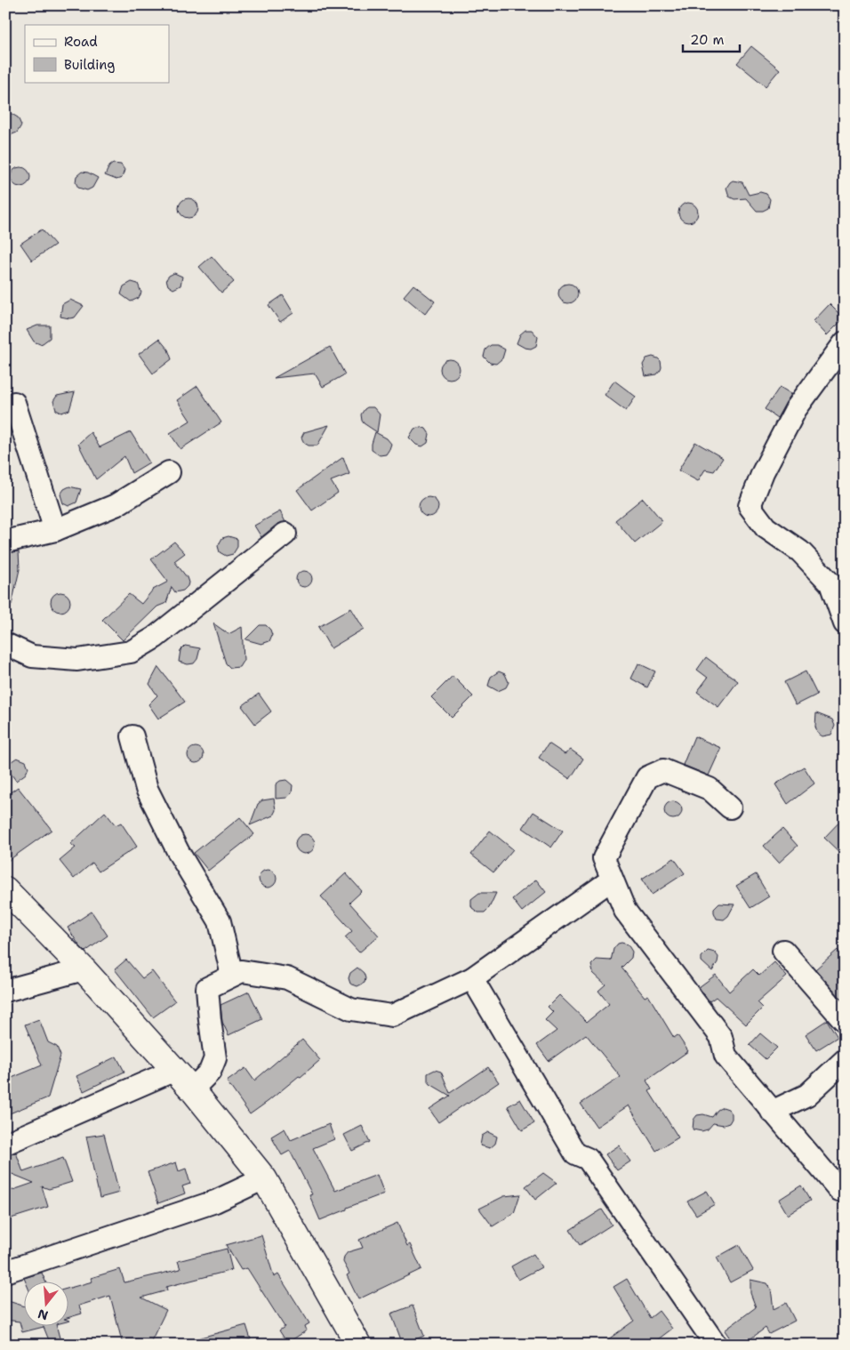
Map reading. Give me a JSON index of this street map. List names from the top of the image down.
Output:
{
  "legend": ["Road", "Building"],
  "scale_bar": "20 m",
  "north": "bottom"
}
